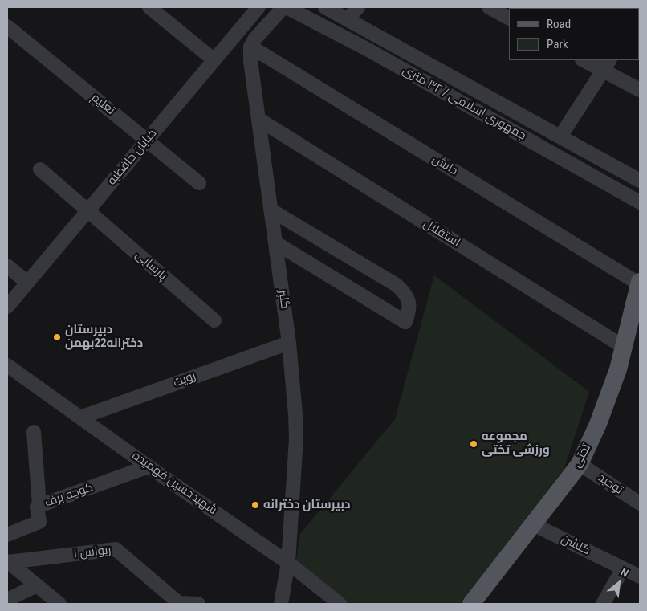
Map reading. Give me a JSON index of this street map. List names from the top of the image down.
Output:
{
  "streets": {
    "main road": ["تختی"],
    "street": [
      "جمهوری اسلامی / ۳۲ متری",
      "تعلیم",
      "خیابان حافظیه",
      "دانش",
      "استقلال",
      "پارسایی",
      "گلپر",
      "رویت",
      "شهیدحسین فهمیده",
      "توحید",
      "کوچه برف",
      "گلشن",
      "ریواس ۱"
    ]
  },
  "crossings": [
    ["تعلیم", "خیابان حافظیه"],
    ["خیابان حافظیه", "پارسایی"],
    ["دانش", "گلپر"],
    ["دانش", "تختی"],
    ["استقلال", "گلپر"],
    ["استقلال", "تختی"],
    ["گلپر", "رویت"],
    ["گلپر", "شهیدحسین فهمیده"],
    ["رویت", "شهیدحسین فهمیده"],
    ["تختی", "توحید"],
    ["تختی", "گلشن"],
    ["شهیدحسین فهمیده", "کوچه برف"]
  ],
  "places": ["دبیرستان دخترانه22بهمن", "مجموعه ورزشی تختی", "دبیرستان دخترانه"],
  "legend": ["Road", "Park"],
  "north": "top right"
}
